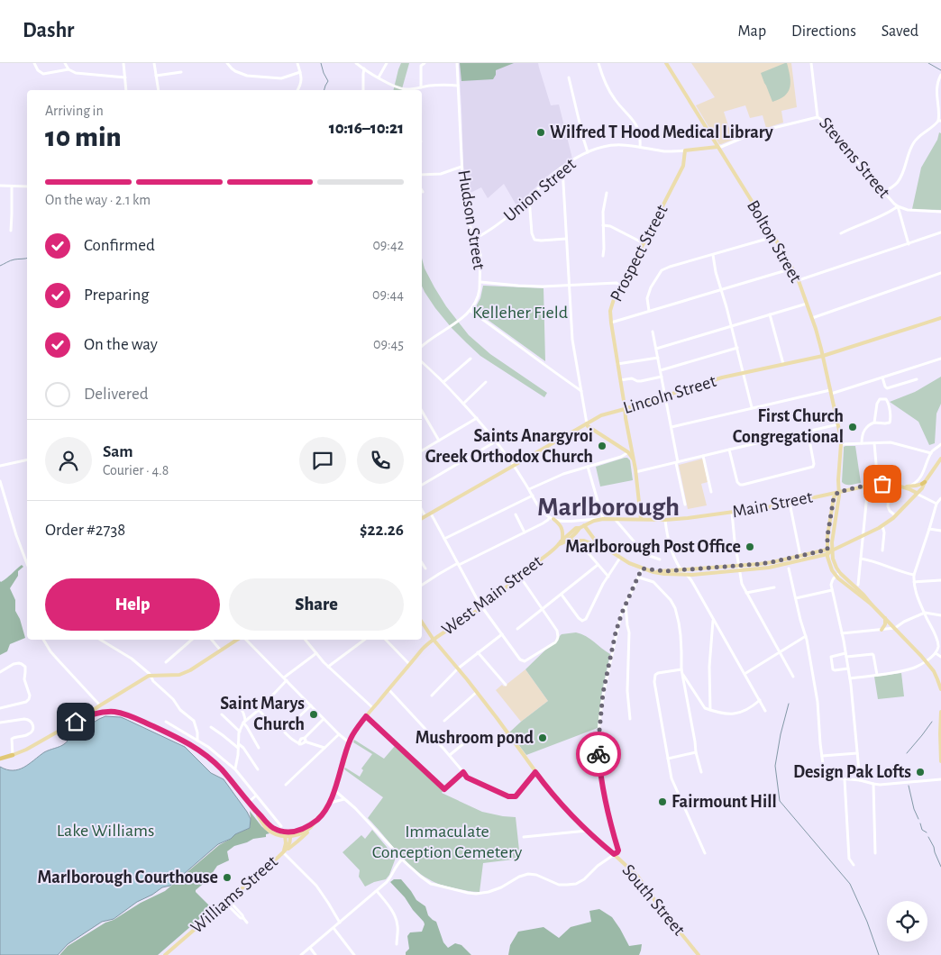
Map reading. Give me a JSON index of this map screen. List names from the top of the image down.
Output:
{
  "streets": {
    "main road": [
      "Union Street",
      "Bolton Street",
      "Prospect Street",
      "Lincoln Street",
      "Main Street",
      "West Main Street",
      "Williams Street",
      "South Street"
    ],
    "street": ["Stevens Street", "Hudson Street"]
  },
  "crossings": [
    ["Stevens Street", "Union Street"],
    ["Union Street", "Hudson Street"],
    ["Union Street", "Bolton Street"],
    ["Union Street", "Prospect Street"],
    ["Bolton Street", "Lincoln Street"],
    ["Bolton Street", "Main Street"],
    ["Prospect Street", "Lincoln Street"],
    ["Prospect Street", "Main Street"],
    ["Main Street", "West Main Street"],
    ["West Main Street", "Williams Street"],
    ["West Main Street", "South Street"]
  ],
  "districts": ["Marlborough"],
  "parks": ["Kelleher Field", "Lake Williams", "Immaculate Conception Cemetery"],
  "places": [
    "Wilfred T Hood Medical Library",
    "First Church Congregational",
    "Saints Anargyroi Greek Orthodox Church",
    "Marlborough Post Office",
    "Saint Marys Church",
    "Mushroom pond",
    "Design Pak Lofts",
    "Fairmount Hill",
    "Marlborough Courthouse"
  ],
  "page": {
    "header": "Dashr",
    "nav": ["Map", "Directions", "Saved"],
    "heading": ["10 min", "Arriving in", "10:16–10:21"],
    "panel": [
      "Sam",
      "Courier · 4.8",
      "Order #2738",
      "$22.26"
    ],
    "bar": "On the way · 2.1 km",
    "list": [
      ["Confirmed", "09:42"],
      ["Preparing", "09:44"],
      ["On the way", "09:45"],
      "Delivered"
    ],
    "buttons": ["Help", "Share"]
  }
}
